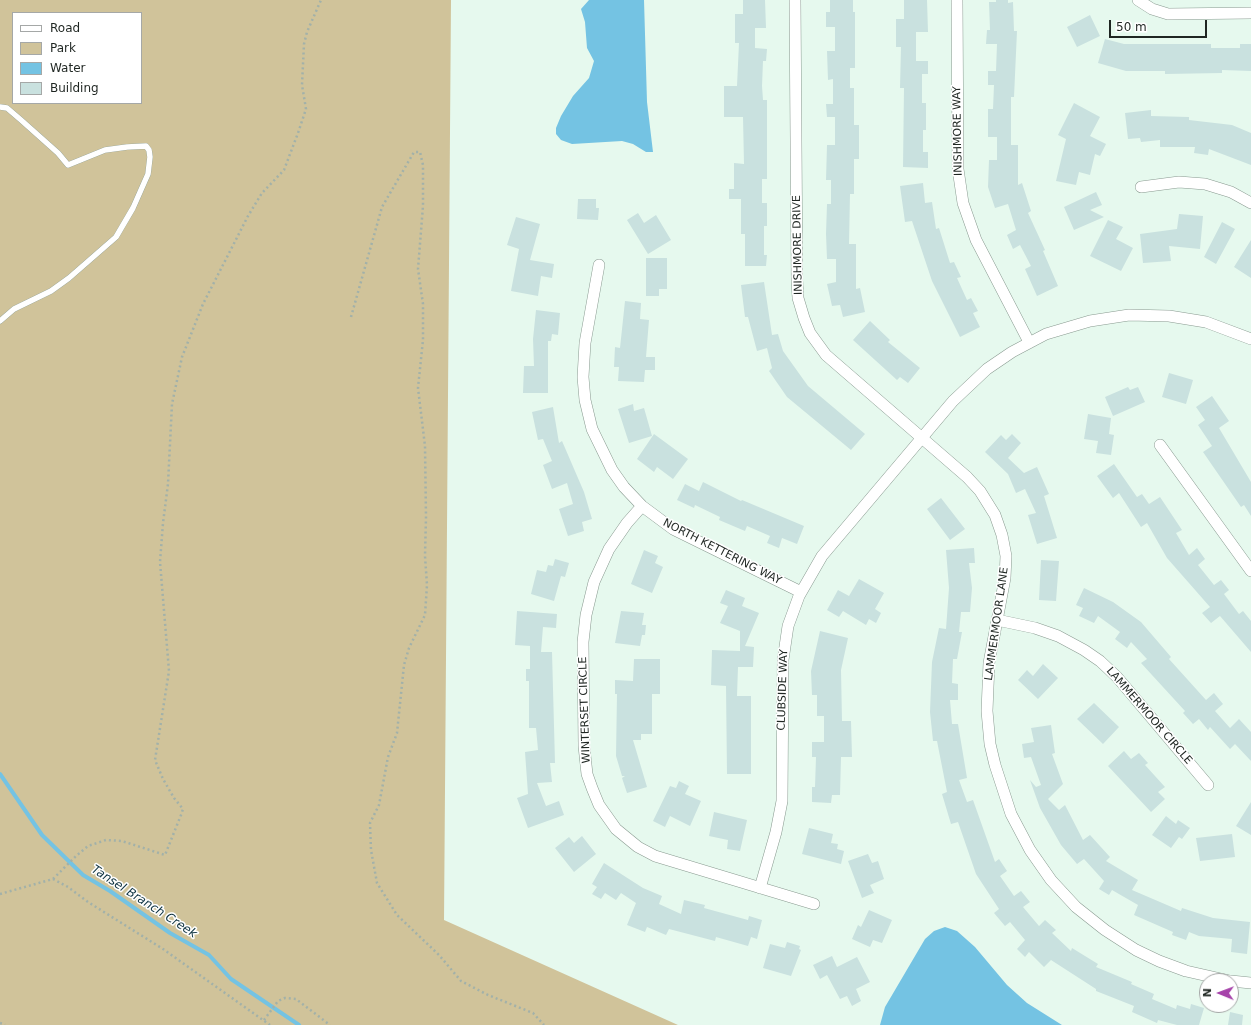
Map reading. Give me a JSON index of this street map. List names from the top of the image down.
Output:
{
  "streets": {
    "street": [
      "INISHMORE WAY",
      "INISHMORE DRIVE",
      "NORTH KETTERING WAY",
      "LAMMERMOOR LANE",
      "CLUBSIDE WAY",
      "WINTERSET CIRCLE",
      "LAMMERMOOR CIRCLE"
    ]
  },
  "crossings": [
    ["INISHMORE WAY", "CLUBSIDE WAY"],
    ["INISHMORE DRIVE", "LAMMERMOOR LANE"],
    ["INISHMORE DRIVE", "CLUBSIDE WAY"],
    ["NORTH KETTERING WAY", "CLUBSIDE WAY"],
    ["NORTH KETTERING WAY", "WINTERSET CIRCLE"],
    ["LAMMERMOOR LANE", "CLUBSIDE WAY"],
    ["LAMMERMOOR LANE", "LAMMERMOOR CIRCLE"],
    ["CLUBSIDE WAY", "WINTERSET CIRCLE"]
  ],
  "water": ["Tansel Branch Creek"],
  "legend": [
    "Road",
    "Park",
    "Water",
    "Building"
  ],
  "scale_bar": "50 m",
  "north": "left"
}
